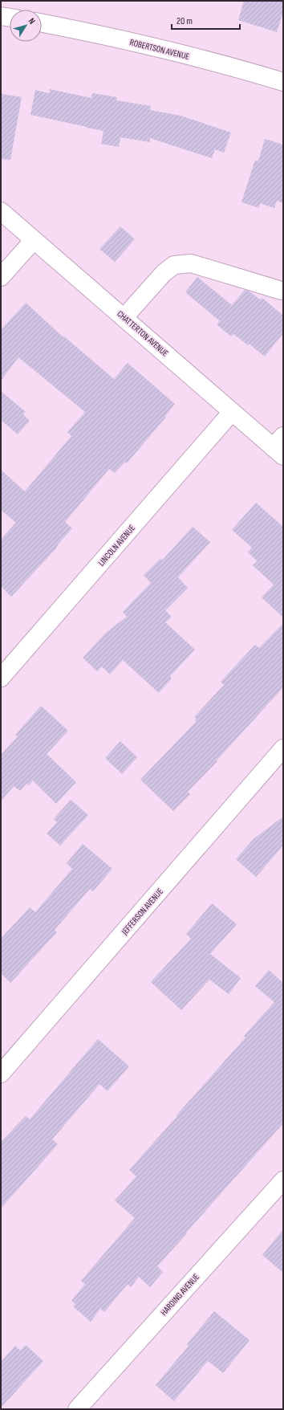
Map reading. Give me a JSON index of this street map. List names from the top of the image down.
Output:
{
  "streets": {
    "street": [
      "ROBERTSON AVENUE",
      "CHATTERTON AVENUE",
      "LINCOLN AVENUE",
      "JEFFERSON AVENUE",
      "HARDING AVENUE"
    ]
  },
  "crossings": [
    ["CHATTERTON AVENUE", "LINCOLN AVENUE"]
  ],
  "scale_bar": "20 m",
  "north": "top right"
}
